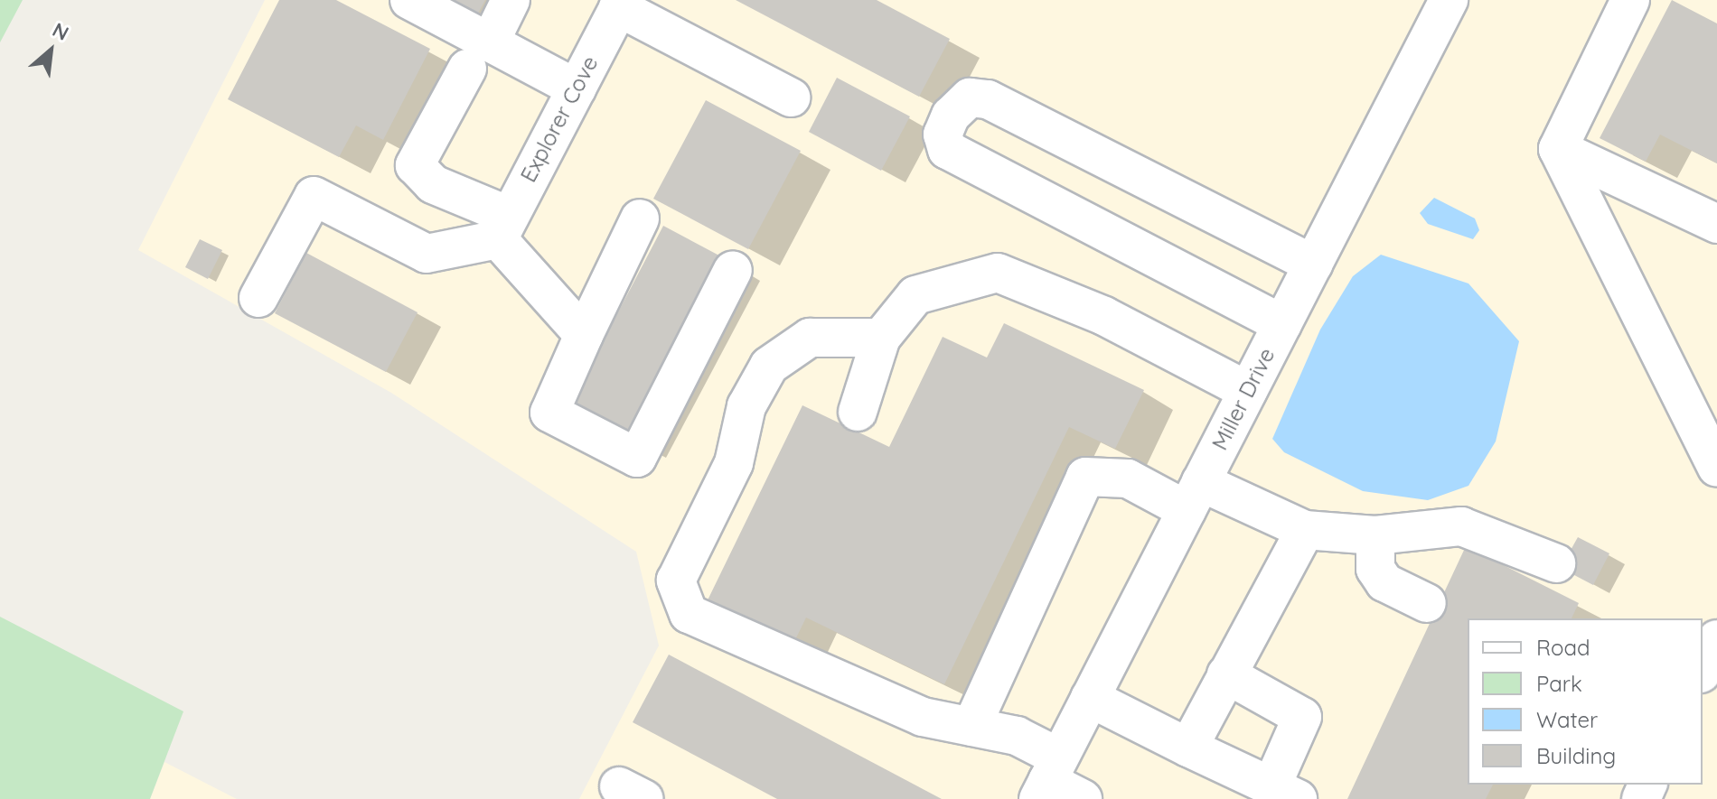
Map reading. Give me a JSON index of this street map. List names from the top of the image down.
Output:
{
  "streets": {
    "street": ["Explorer Cove", "Miller Drive"]
  },
  "legend": [
    "Road",
    "Park",
    "Water",
    "Building"
  ],
  "north": "top right"
}
